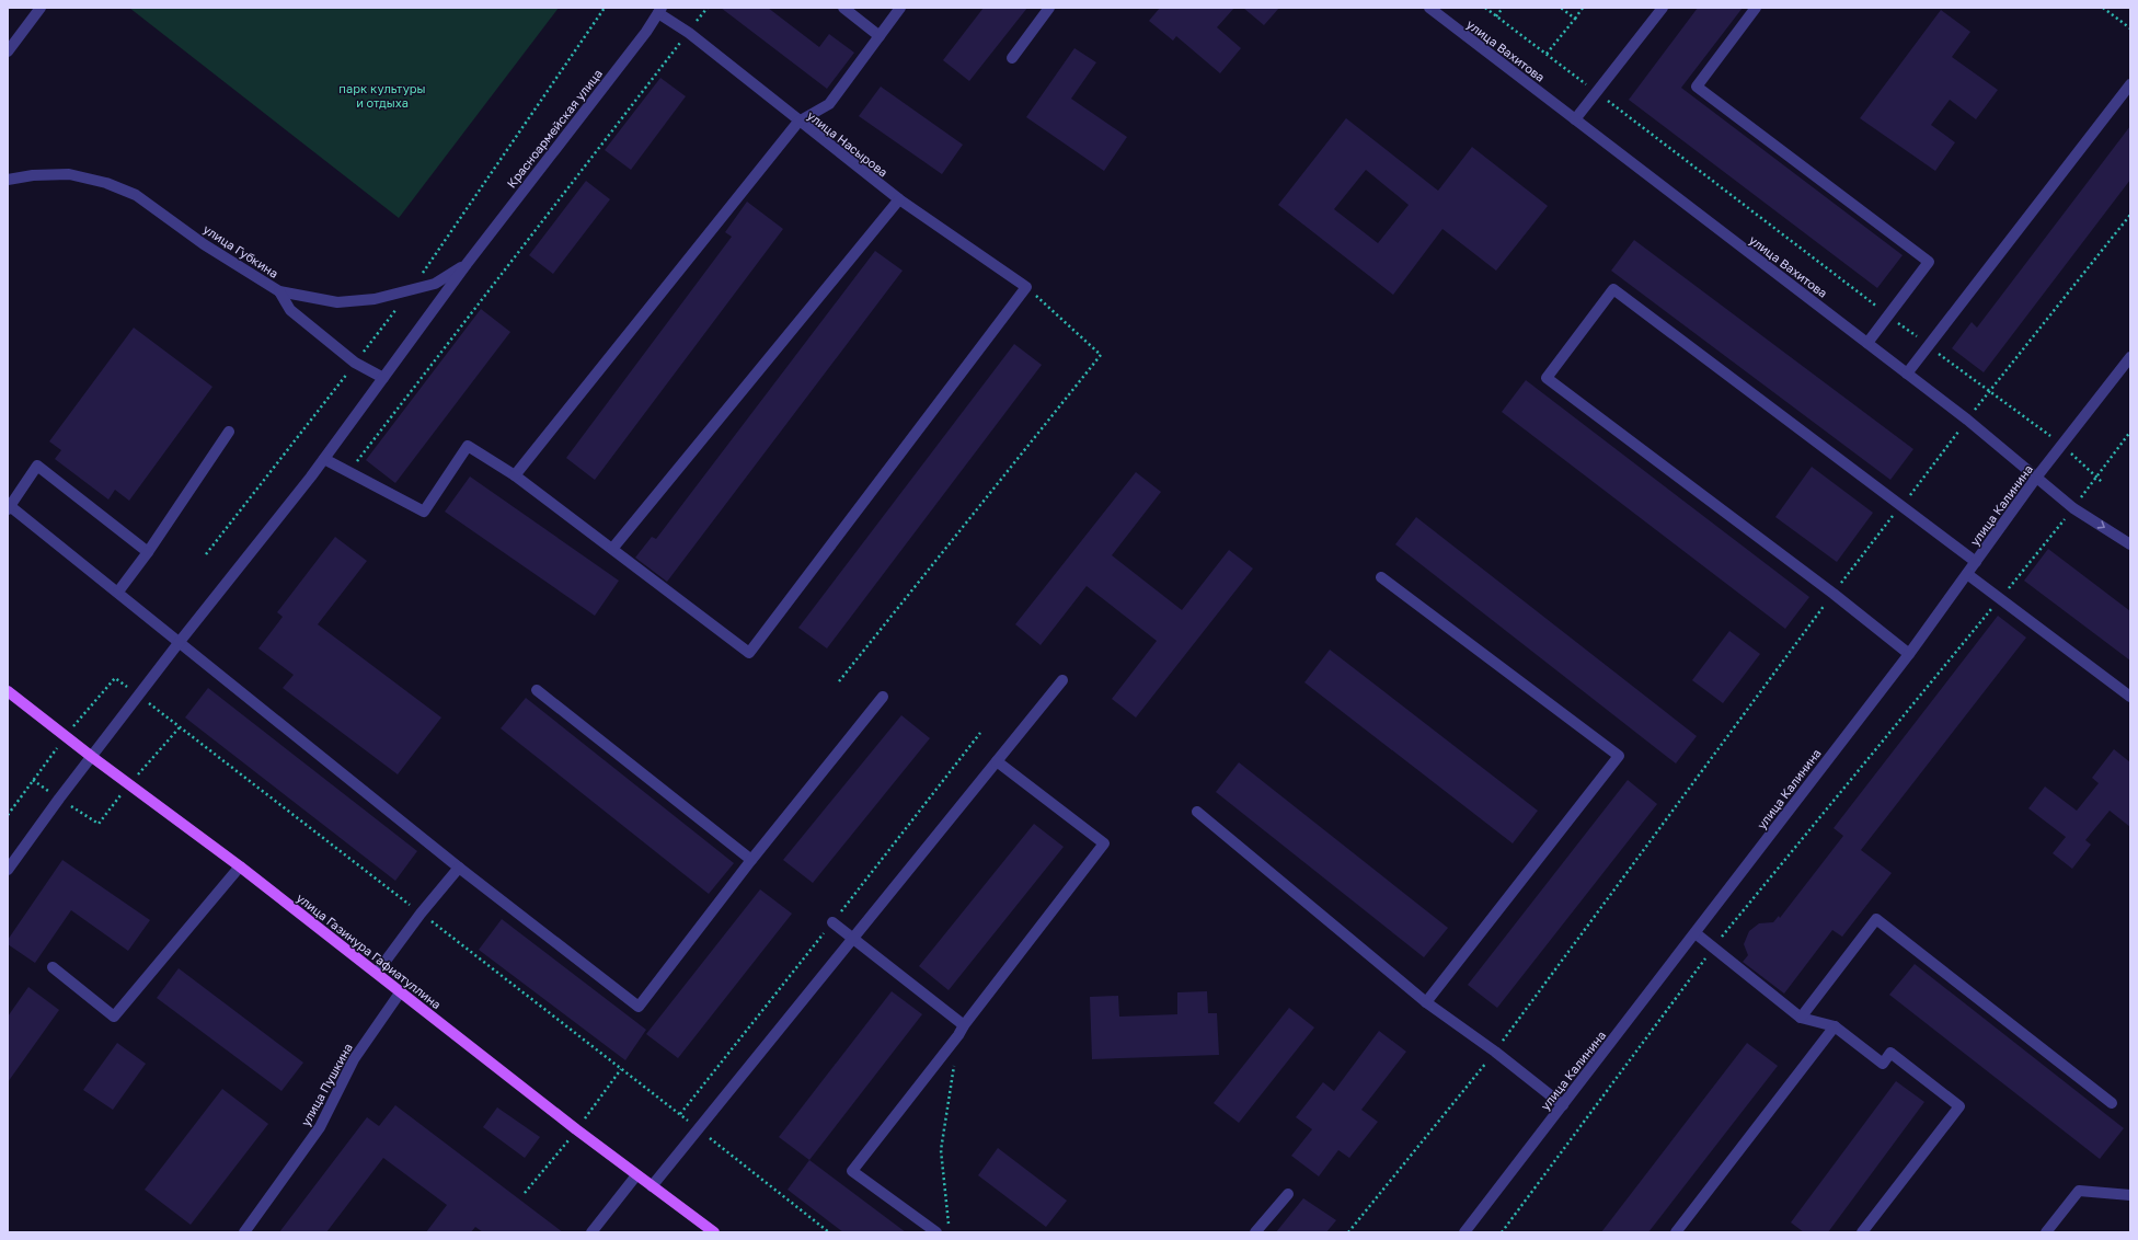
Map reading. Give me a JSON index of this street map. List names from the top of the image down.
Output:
{
  "streets": {
    "main road": ["улица Газинура Гафиатуллина"],
    "street": [
      "улица Вахитова",
      "Красноармейская улица",
      "улица Насырова",
      "улица Губкина",
      "улица Калинина",
      "улица Пушкина"
    ]
  },
  "crossings": [
    ["улица Вахитова", "улица Калинина"],
    ["Красноармейская улица", "улица Насырова"],
    ["Красноармейская улица", "улица Губкина"],
    ["Красноармейская улица", "улица Газинура Гафиатуллина"],
    ["улица Газинура Гафиатуллина", "улица Пушкина"]
  ],
  "parks": ["парк культуры и отдыха"]
}
